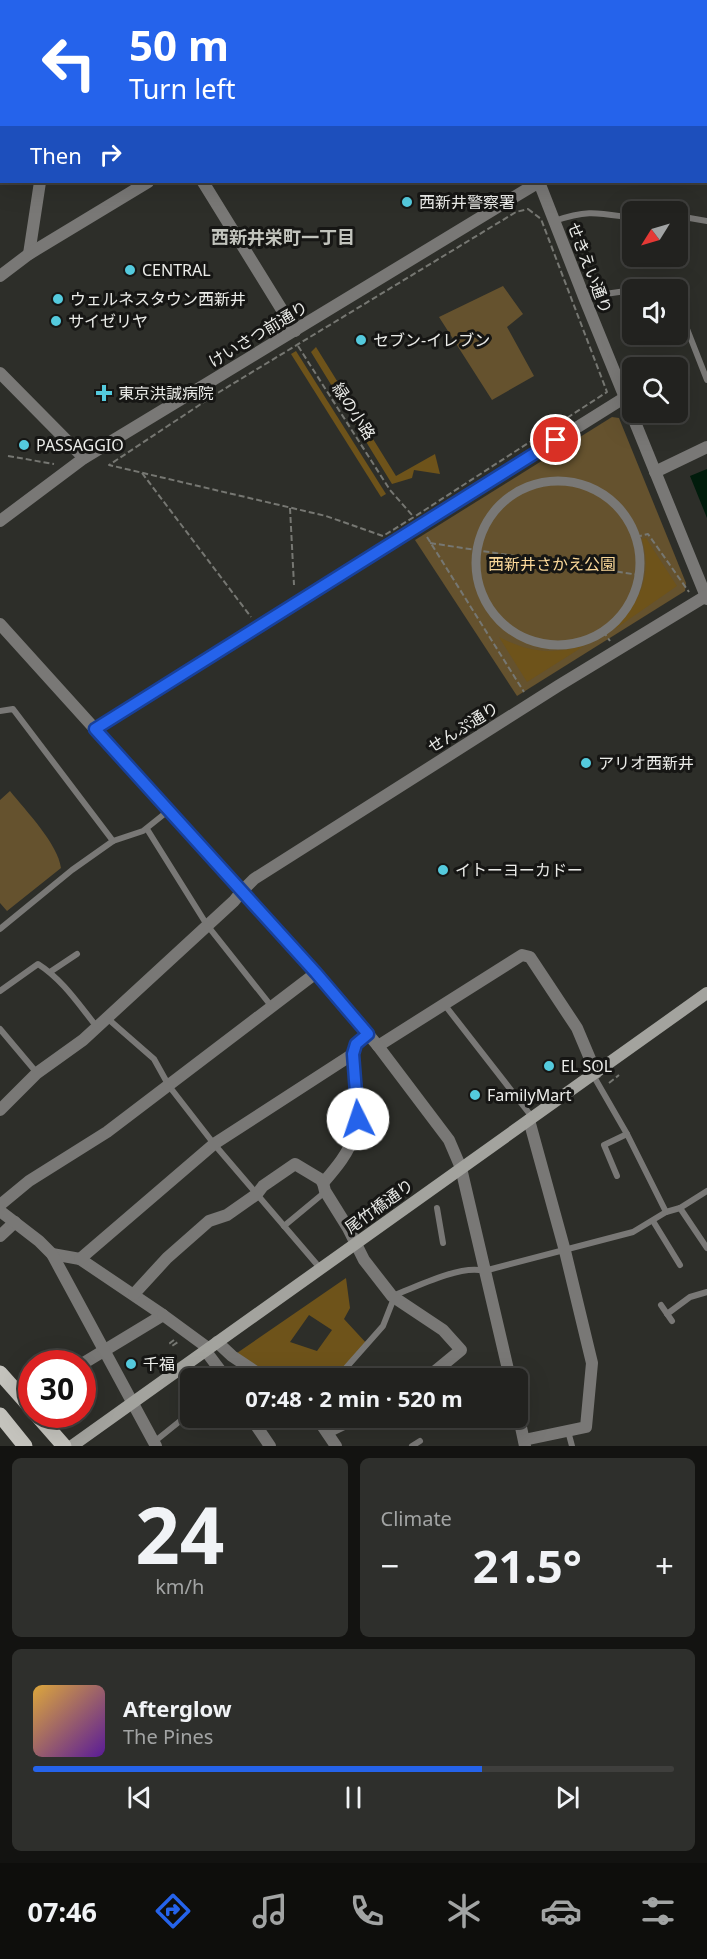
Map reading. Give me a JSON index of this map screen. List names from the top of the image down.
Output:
{
  "streets": {
    "main road": ["尾竹橋通り"],
    "street": ["せきえい通り", "けいさつ前通り", "せんぷ通り"],
    "path": ["緑の小路"]
  },
  "crossings": [
    ["せきえい通り", "せんぷ通り"]
  ],
  "districts": ["西新井栄町一丁目"],
  "parks": ["西新井さかえ公園"],
  "places": {
    "other": [
      "西新井警察署",
      "CENTRAL",
      "ウェルネスタウン西新井",
      "サイゼリヤ",
      "セブン-イレブン",
      "PASSAGGIO",
      "アリオ西新井",
      "イトーヨーカドー",
      "EL SOL",
      "FamilyMart",
      "千福"
    ],
    "health": ["東京洪誠病院"]
  },
  "north": "bottom left",
  "page": {
    "turn": ["50 m", "Turn left"],
    "then": "Then",
    "limit": "30",
    "trip": "07:48 · 2 min · 520 m",
    "tile": [
      ["24", "km/h"],
      "Climate"
    ],
    "heat": ["−", "21.5°", "+"],
    "song": ["Afterglow", "The Pines"],
    "tabs": "07:46"
  }
}
